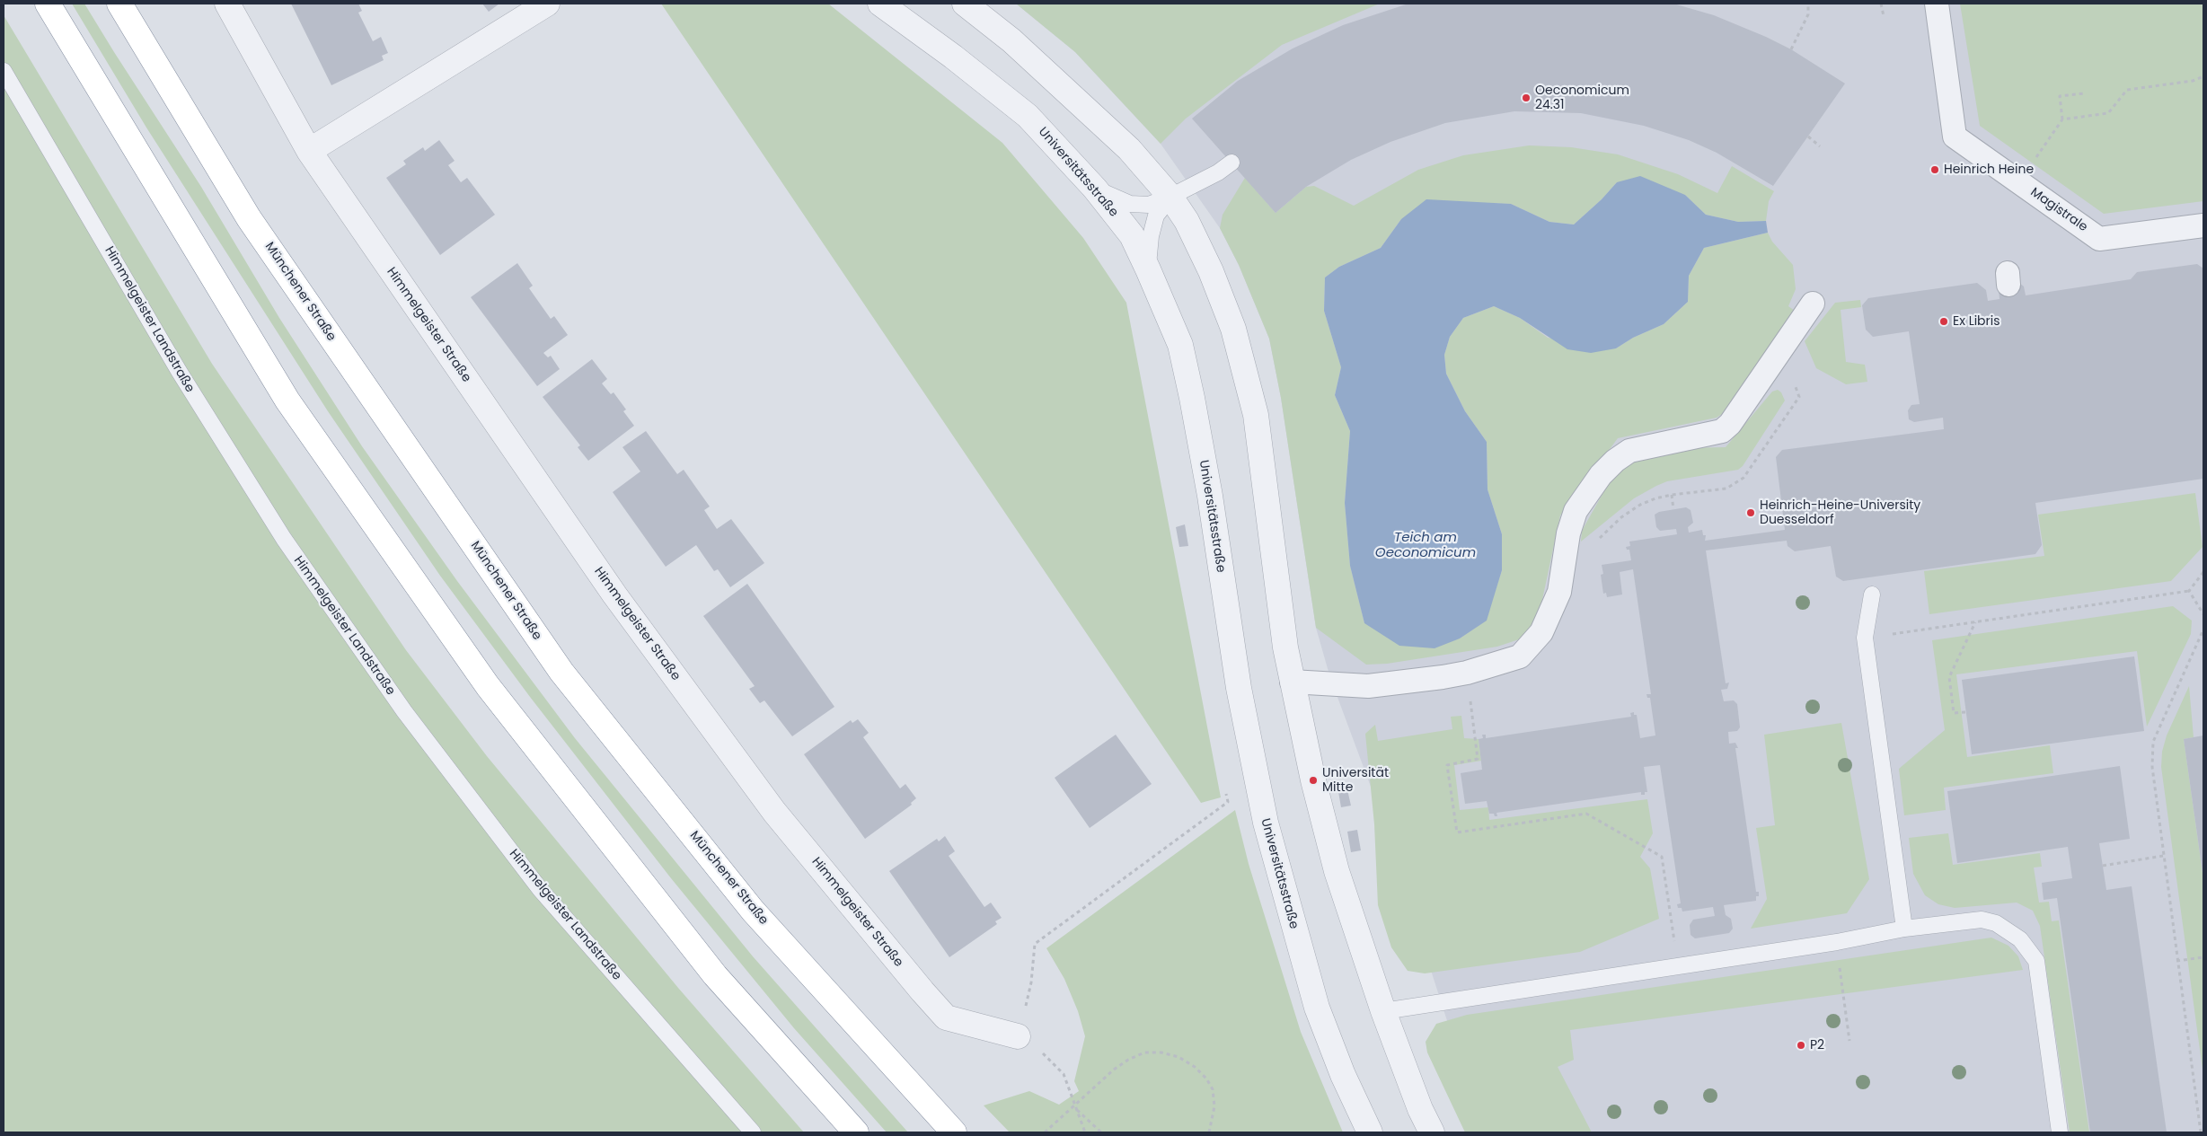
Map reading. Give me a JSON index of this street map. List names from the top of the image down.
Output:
{
  "streets": {
    "highway": ["Münchener Straße"],
    "street": ["Universitätsstraße", "Magistrale", "Himmelgeister Straße"],
    "lane": ["Himmelgeister Landstraße"]
  },
  "water": ["Teich am Oeconomicum"],
  "places": [
    "Oeconomicum 24.31",
    "Heinrich Heine",
    "Ex Libris",
    "Heinrich-Heine-University Duesseldorf",
    "Universität Mitte",
    "P2"
  ]
}
